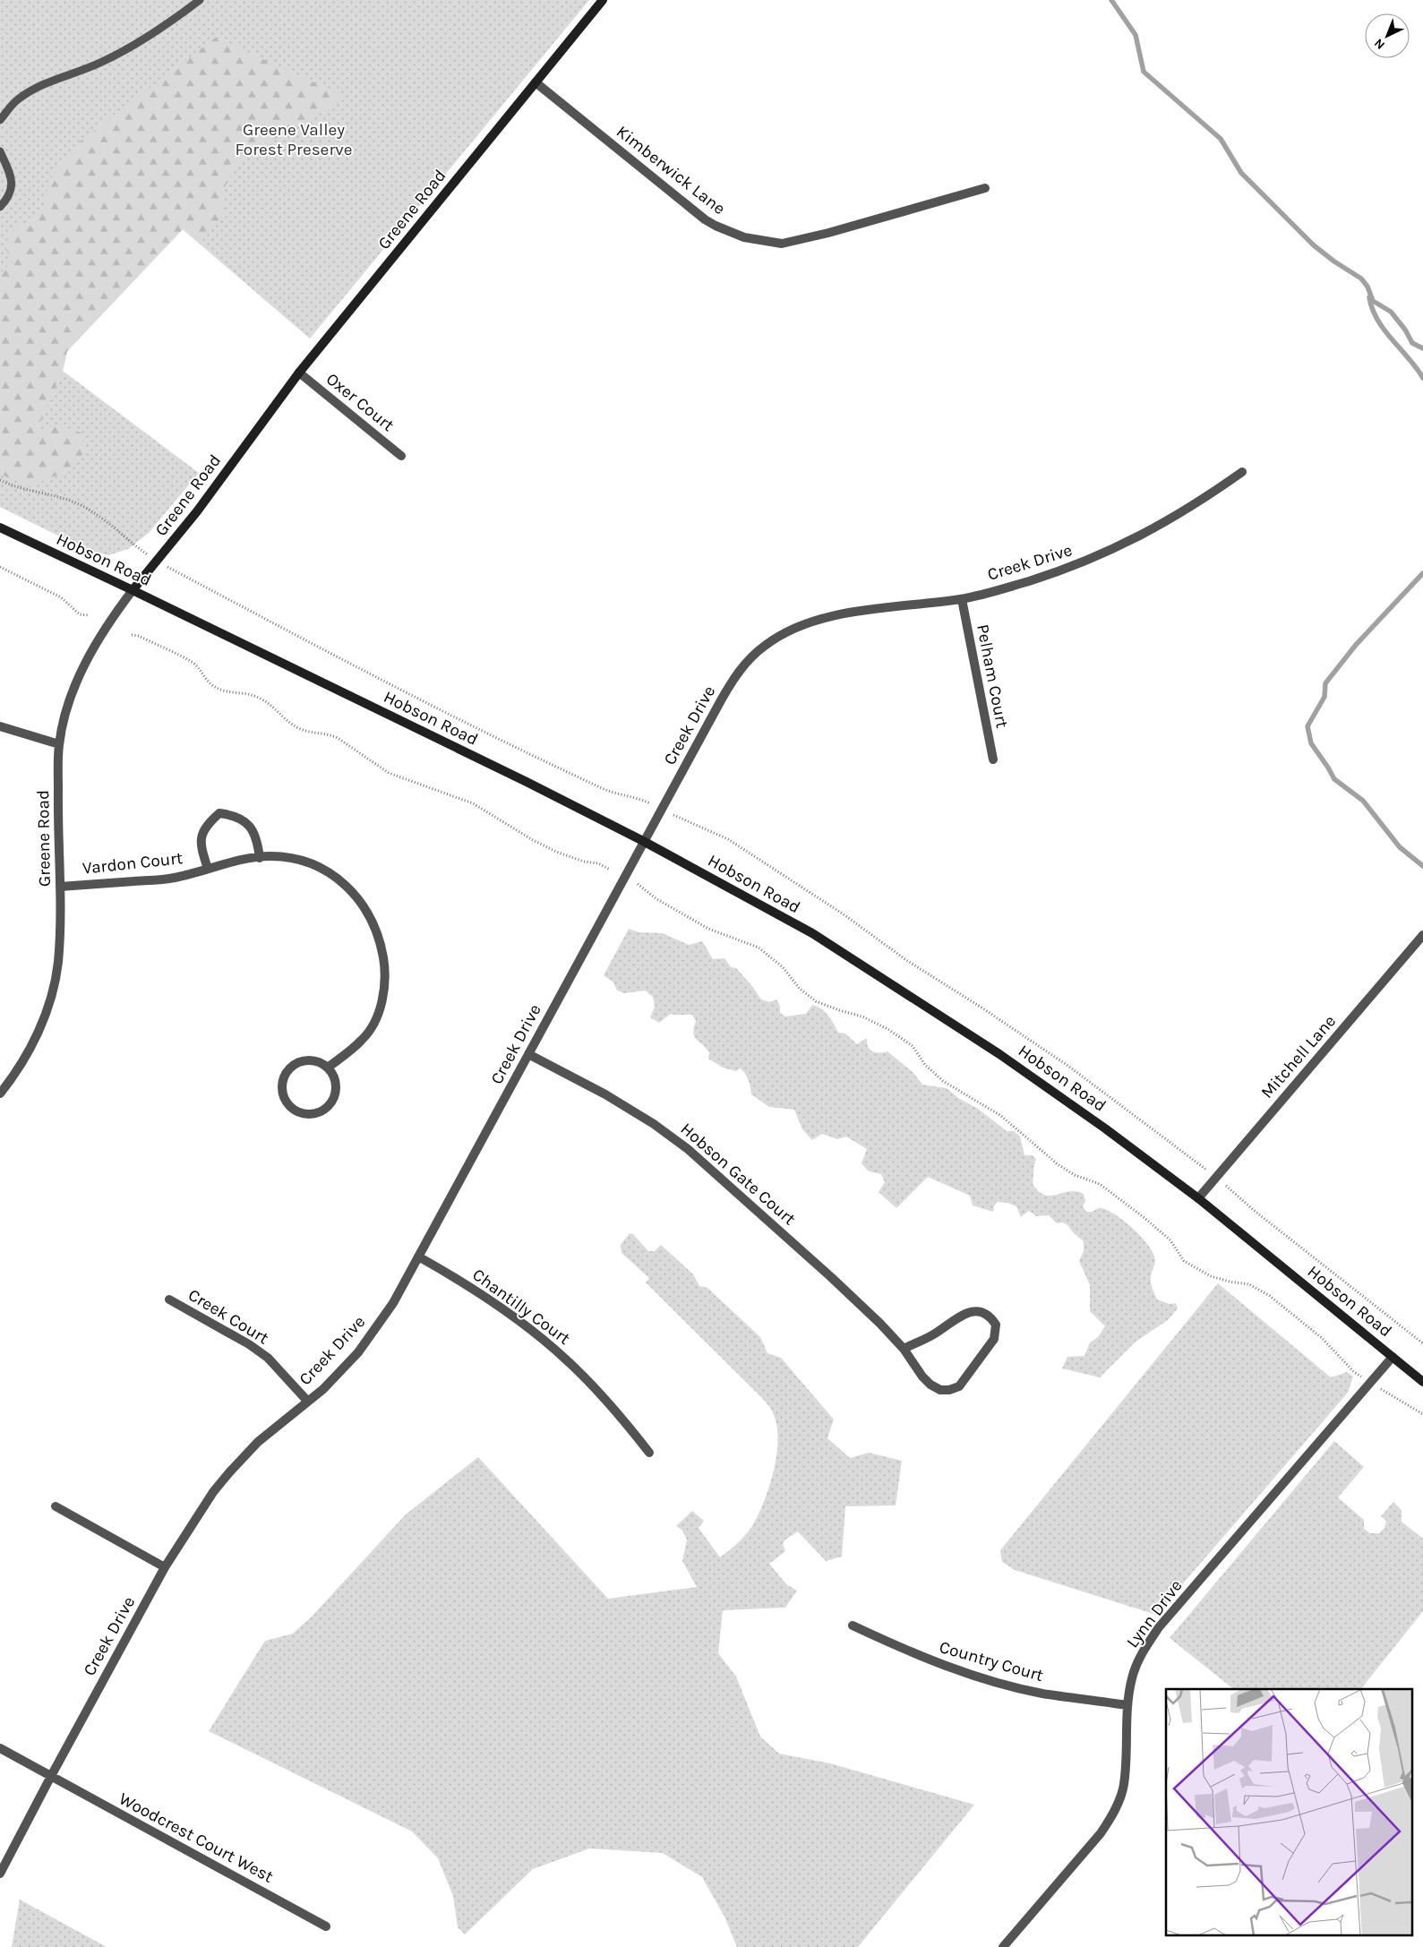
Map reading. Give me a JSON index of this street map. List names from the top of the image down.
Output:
{
  "streets": {
    "main road": ["Greene Road", "Hobson Road"],
    "street": [
      "Kimberwick Lane",
      "Oxer Court",
      "Creek Drive",
      "Pelham Court",
      "Vardon Court",
      "Mitchell Lane",
      "Hobson Gate Court",
      "Chantilly Court",
      "Creek Court",
      "Lynn Drive",
      "Country Court",
      "Woodcrest Court West"
    ]
  },
  "crossings": [
    ["Kimberwick Lane", "Greene Road"],
    ["Greene Road", "Oxer Court"],
    ["Greene Road", "Hobson Road"],
    ["Greene Road", "Vardon Court"],
    ["Hobson Road", "Creek Drive"],
    ["Hobson Road", "Mitchell Lane"],
    ["Hobson Road", "Lynn Drive"],
    ["Creek Drive", "Pelham Court"],
    ["Creek Drive", "Hobson Gate Court"],
    ["Creek Drive", "Chantilly Court"],
    ["Creek Drive", "Creek Court"],
    ["Creek Drive", "Woodcrest Court West"],
    ["Lynn Drive", "Country Court"]
  ],
  "parks": ["Greene Valley Forest Preserve"],
  "north": "bottom left"
}
